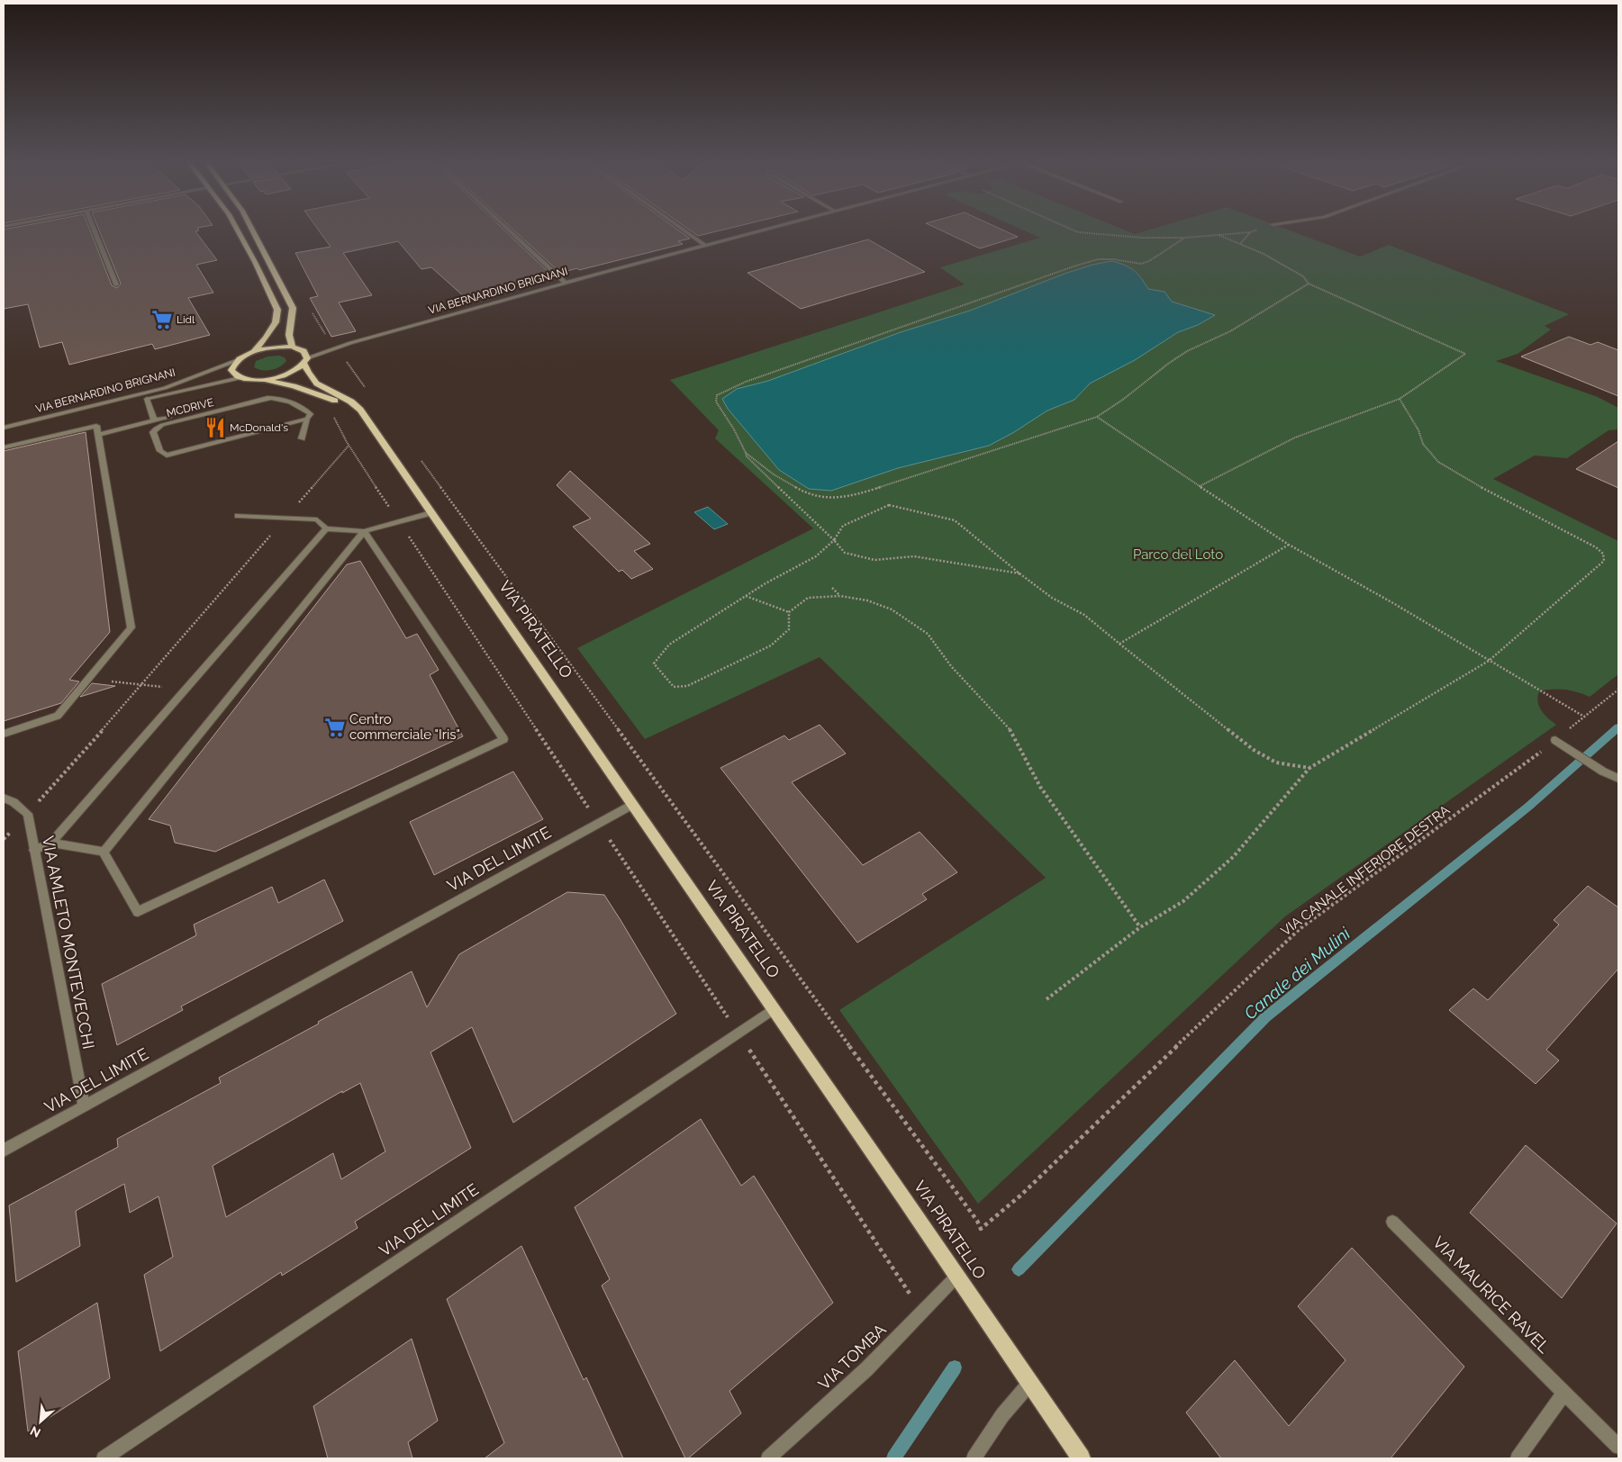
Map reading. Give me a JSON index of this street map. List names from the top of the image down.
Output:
{
  "streets": {
    "main road": ["VIA PIRATELLO"],
    "street": [
      "VIA BERNARDINO BRIGNANI",
      "MCDRIVE",
      "VIA DEL LIMITE",
      "VIA AMLETO MONTEVECCHI",
      "VIA MAURICE RAVEL",
      "VIA TOMBA"
    ],
    "path": ["VIA CANALE INFERIORE DESTRA"]
  },
  "crossings": [
    ["VIA BERNARDINO BRIGNANI", "VIA PIRATELLO"],
    ["VIA PIRATELLO", "VIA DEL LIMITE"],
    ["VIA PIRATELLO", "VIA TOMBA"],
    ["VIA DEL LIMITE", "VIA AMLETO MONTEVECCHI"]
  ],
  "water": ["Canale dei Mulini"],
  "parks": ["Parco del Loto"],
  "places": {
    "supermarket": ["Lidl", "Centro commerciale \"Iris\""],
    "restaurant": ["McDonald's"]
  },
  "north": "bottom left"
}
